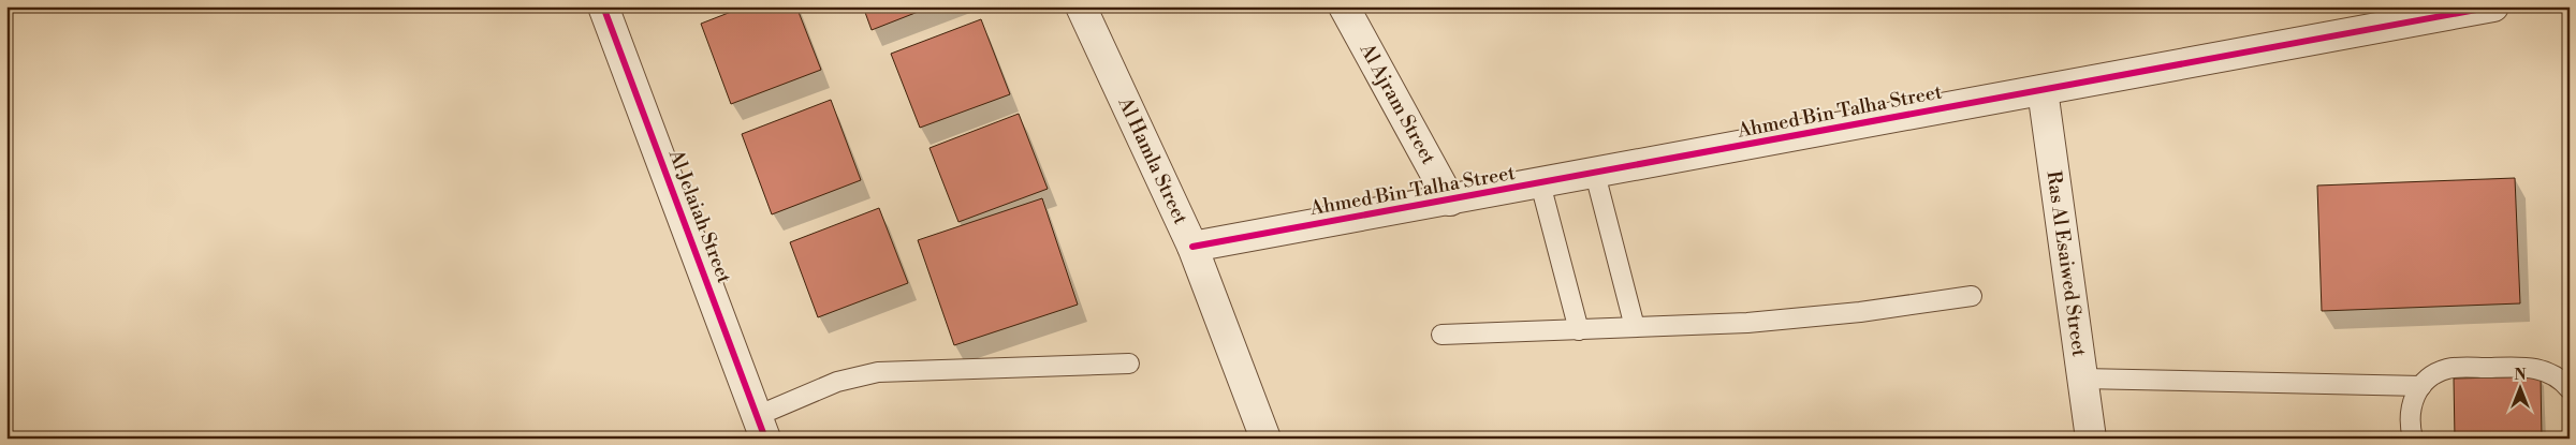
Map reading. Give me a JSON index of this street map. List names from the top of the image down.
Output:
{
  "streets": {
    "street": [
      "Al Ajram Street",
      "Ahmed Bin Talha Street",
      "Al Hamla Street",
      "Al Jelaiah Street",
      "Ras Al Esaiwed Street"
    ]
  },
  "crossings": [
    ["Al Ajram Street", "Ahmed Bin Talha Street"],
    ["Ahmed Bin Talha Street", "Al Hamla Street"],
    ["Ahmed Bin Talha Street", "Ras Al Esaiwed Street"]
  ],
  "north": "top"
}
